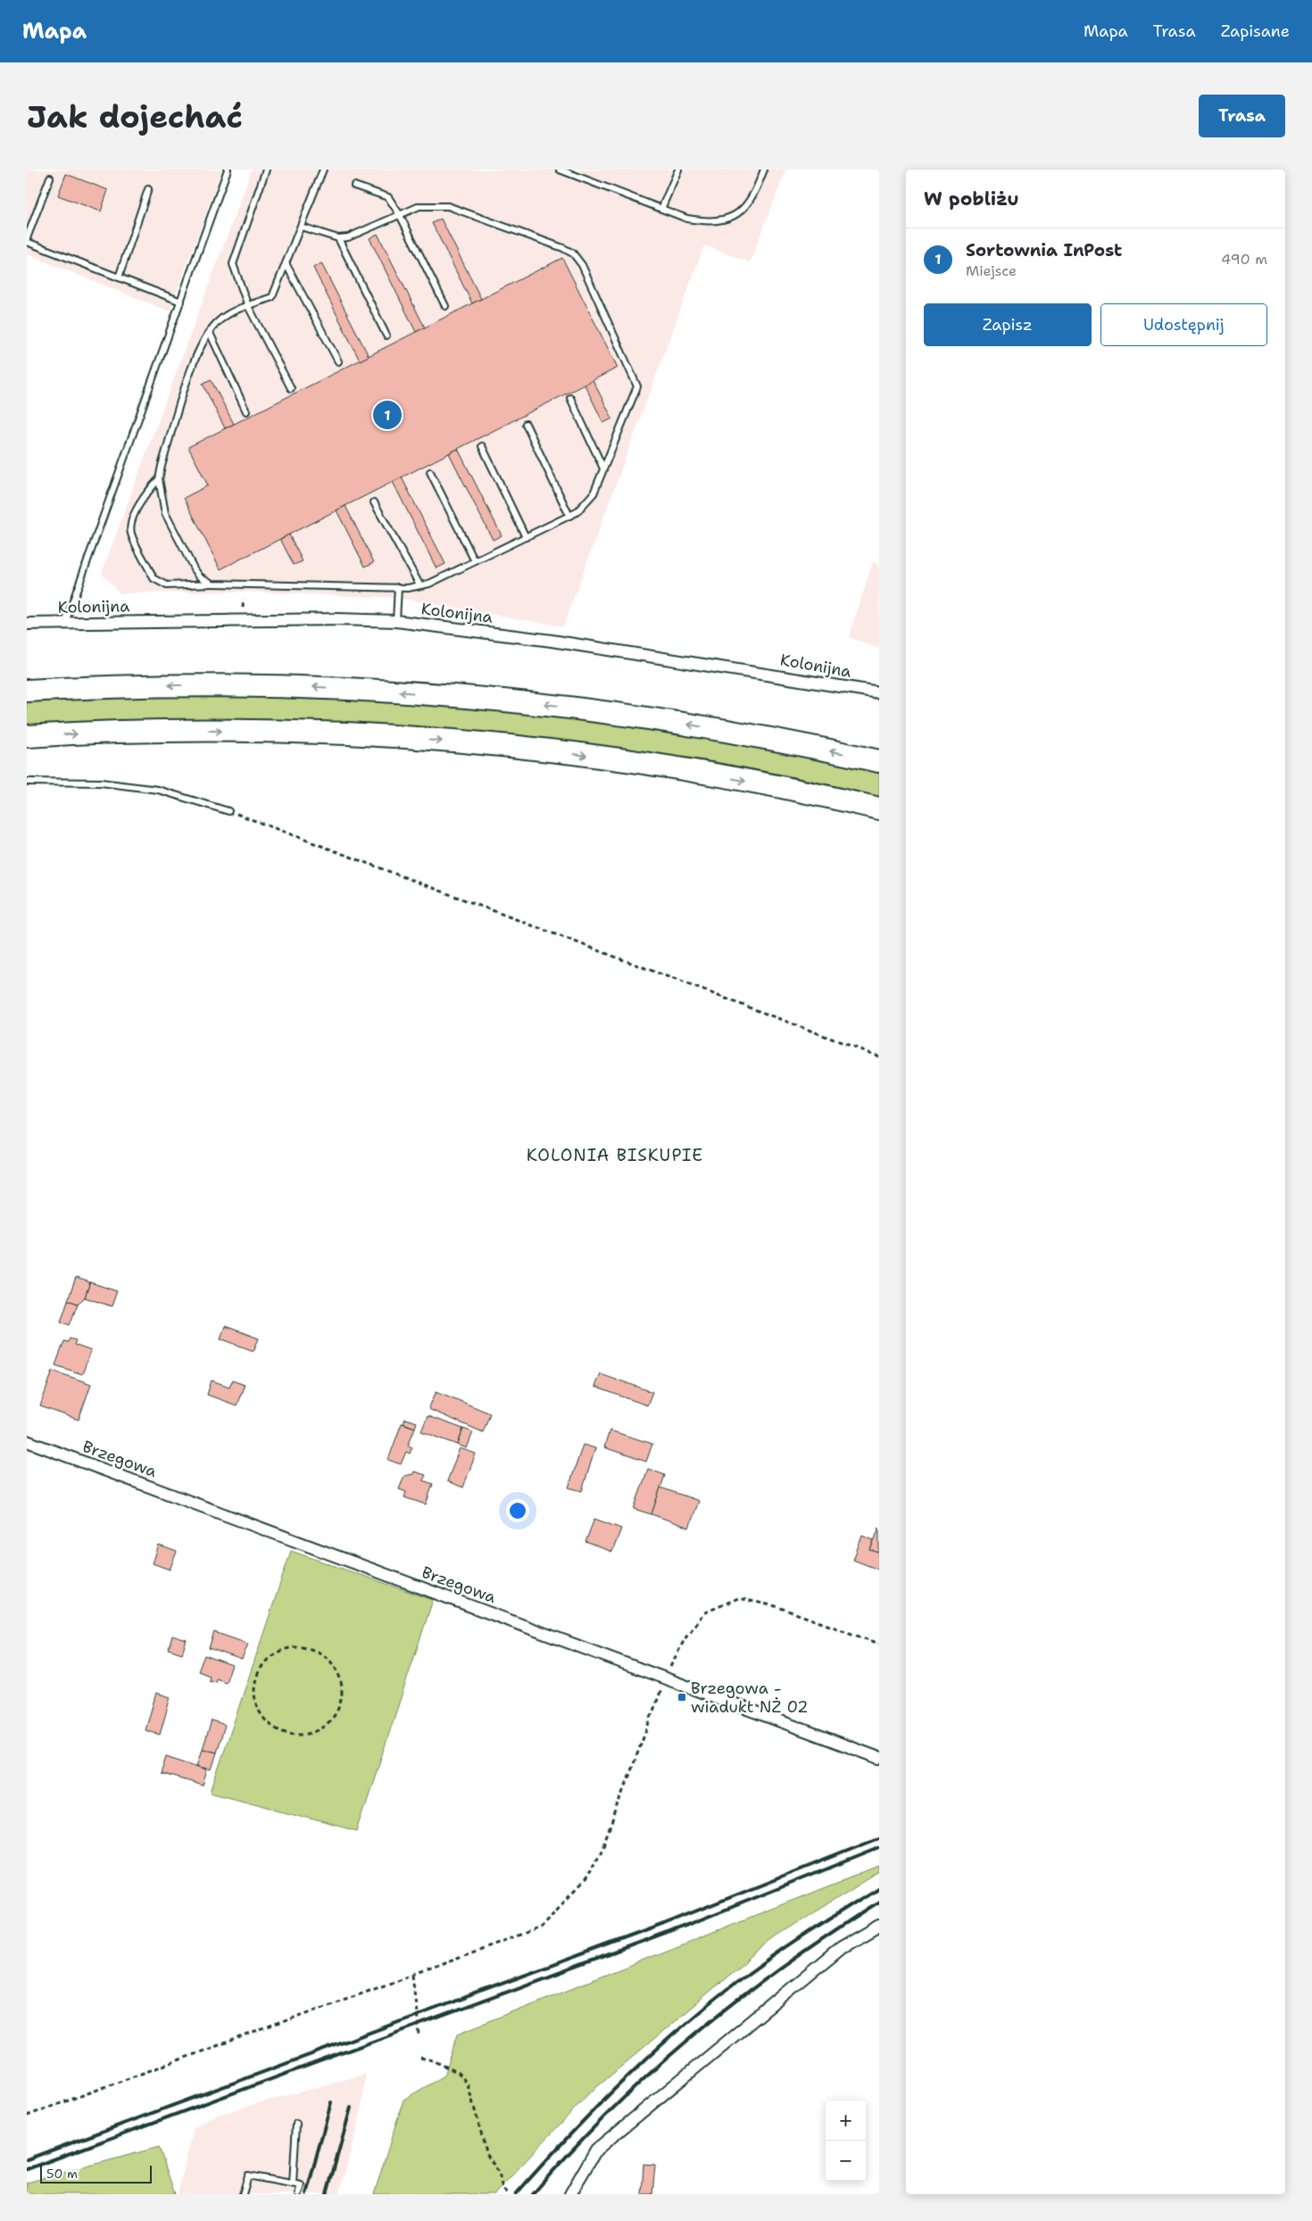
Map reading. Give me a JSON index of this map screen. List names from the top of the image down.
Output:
{
  "streets": {
    "street": ["Kolonijna", "Brzegowa"]
  },
  "districts": ["KOLONIA BISKUPIE"],
  "places": {
    "transit": ["Brzegowa - wiadukt NŻ 02"]
  },
  "scale_bar": "50 m",
  "page": {
    "header": "Mapa",
    "nav": ["Mapa", "Trasa", "Zapisane"],
    "buttons": [
      "Trasa",
      ["Zapisz", "Udostępnij"]
    ],
    "title": "Jak dojechać",
    "heading": "W pobliżu",
    "list": [
      {
        "mark": "1",
        "name": "Sortownia InPost",
        "note": "Miejsce",
        "value": "490 m"
      }
    ],
    "pins": "1",
    "map_buttons": ["+", "−"],
    "scale": "50 m"
  }
}
